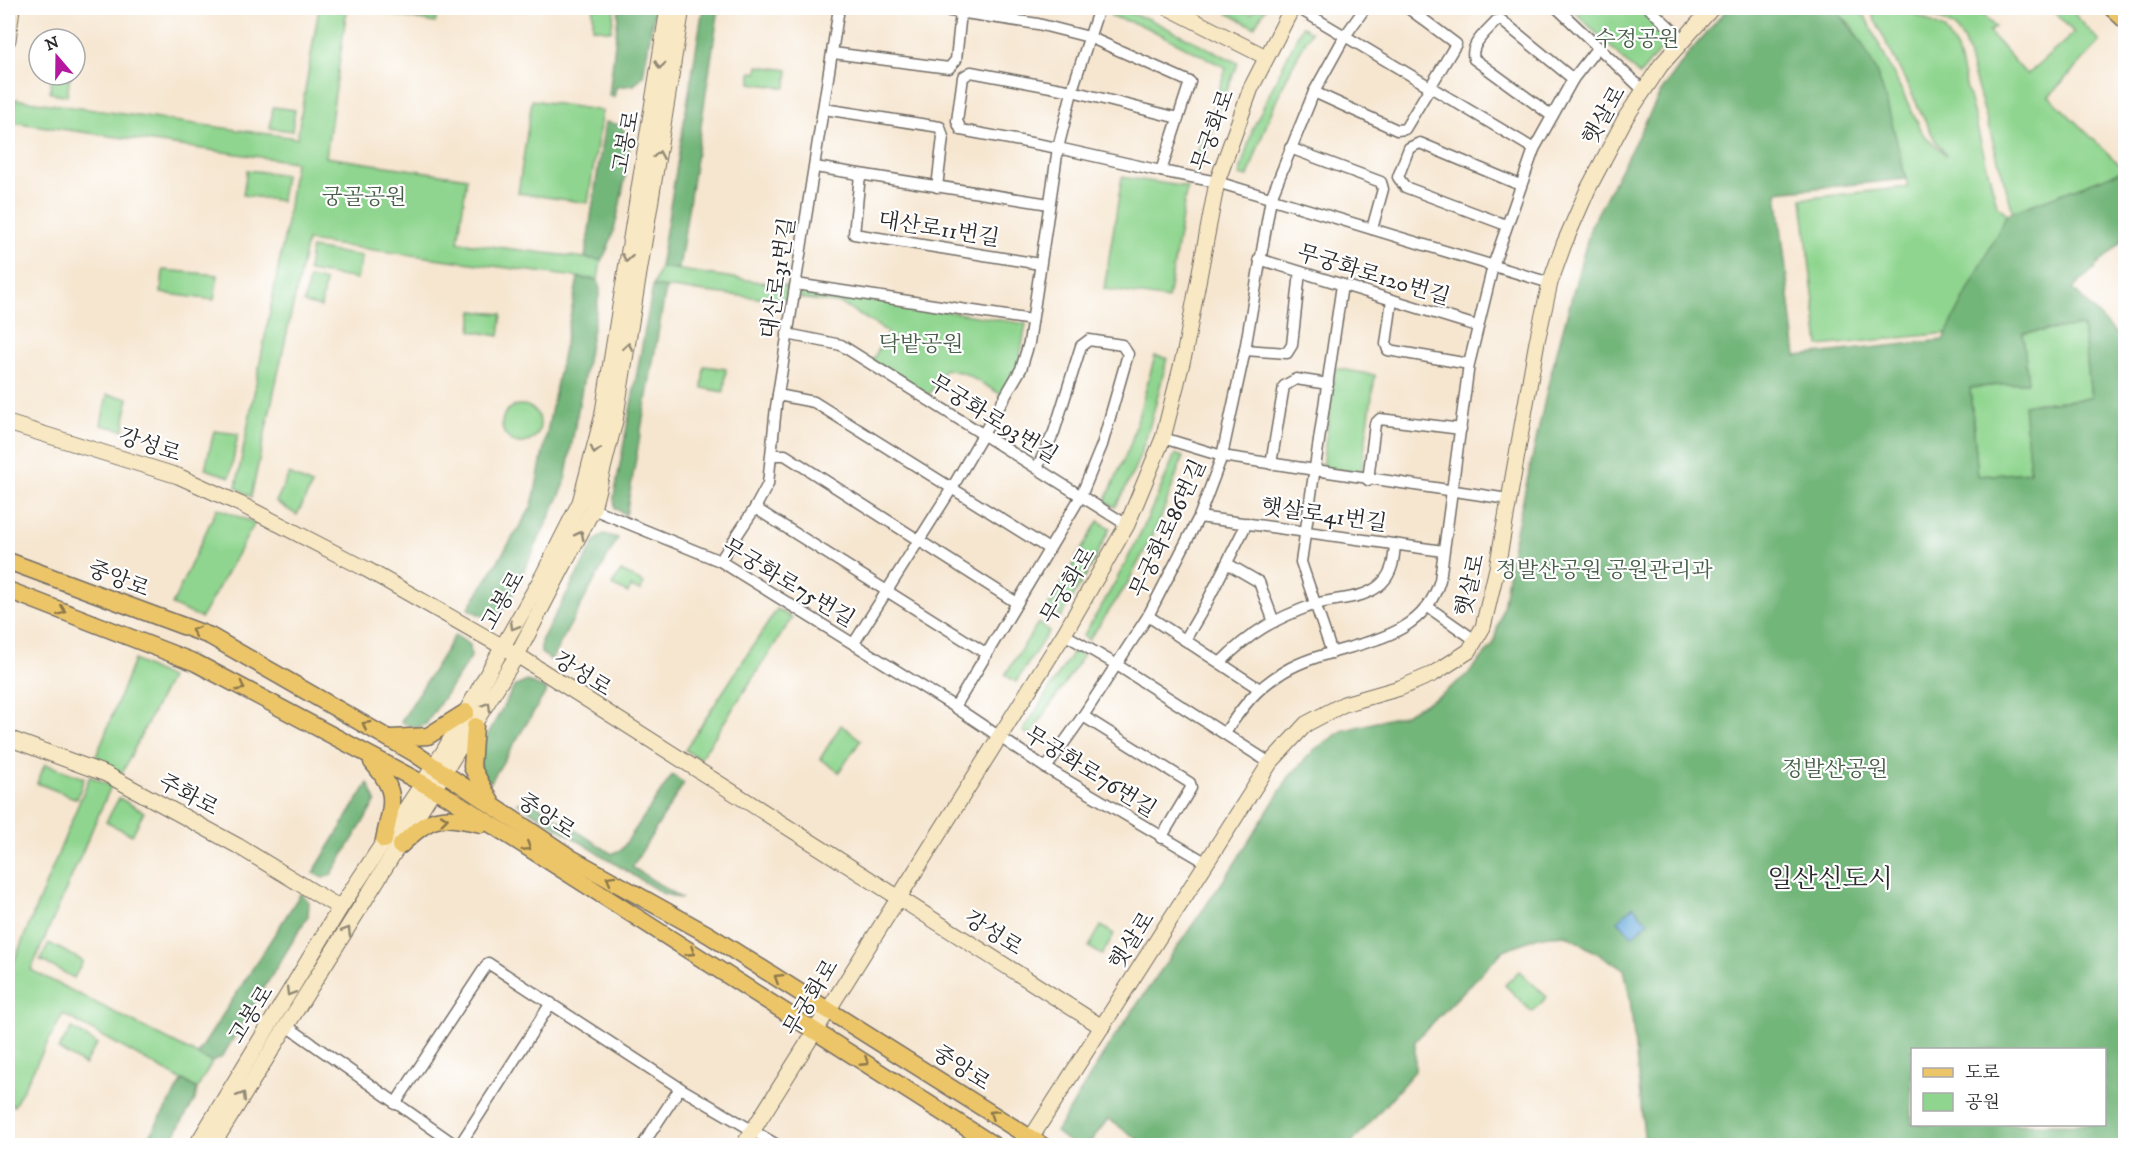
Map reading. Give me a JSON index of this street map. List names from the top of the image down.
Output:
{
  "streets": {
    "main road": [
      "햇살로",
      "무궁화로",
      "고봉로",
      "강성로",
      "중앙로",
      "주화로"
    ],
    "street": [
      "대산로11번길",
      "무궁화로120번길",
      "대산로31번길",
      "무궁화로93번길",
      "햇살로41번길",
      "무궁화로86번길",
      "무궁화로75번길",
      "무궁화로76번길"
    ]
  },
  "crossings": [
    ["햇살로", "무궁화로120번길"],
    ["햇살로", "강성로"],
    ["햇살로", "중앙로"],
    ["햇살로", "무궁화로76번길"],
    ["무궁화로", "무궁화로120번길"],
    ["무궁화로", "무궁화로93번길"],
    ["무궁화로", "강성로"],
    ["무궁화로", "중앙로"],
    ["무궁화로", "무궁화로75번길"],
    ["무궁화로", "무궁화로76번길"],
    ["고봉로", "강성로"],
    ["고봉로", "중앙로"],
    ["고봉로", "무궁화로75번길"],
    ["고봉로", "주화로"],
    ["대산로31번길", "무궁화로93번길"],
    ["대산로31번길", "무궁화로75번길"],
    ["햇살로41번길", "무궁화로86번길"],
    ["무궁화로86번길", "무궁화로76번길"],
    ["무궁화로75번길", "무궁화로76번길"]
  ],
  "districts": ["일산신도시"],
  "parks": [
    "수정공원",
    "궁골공원",
    "닥밭공원",
    "정발산공원 공원관리과",
    "정발산공원"
  ],
  "legend": ["도로", "공원"],
  "north": "top"
}
